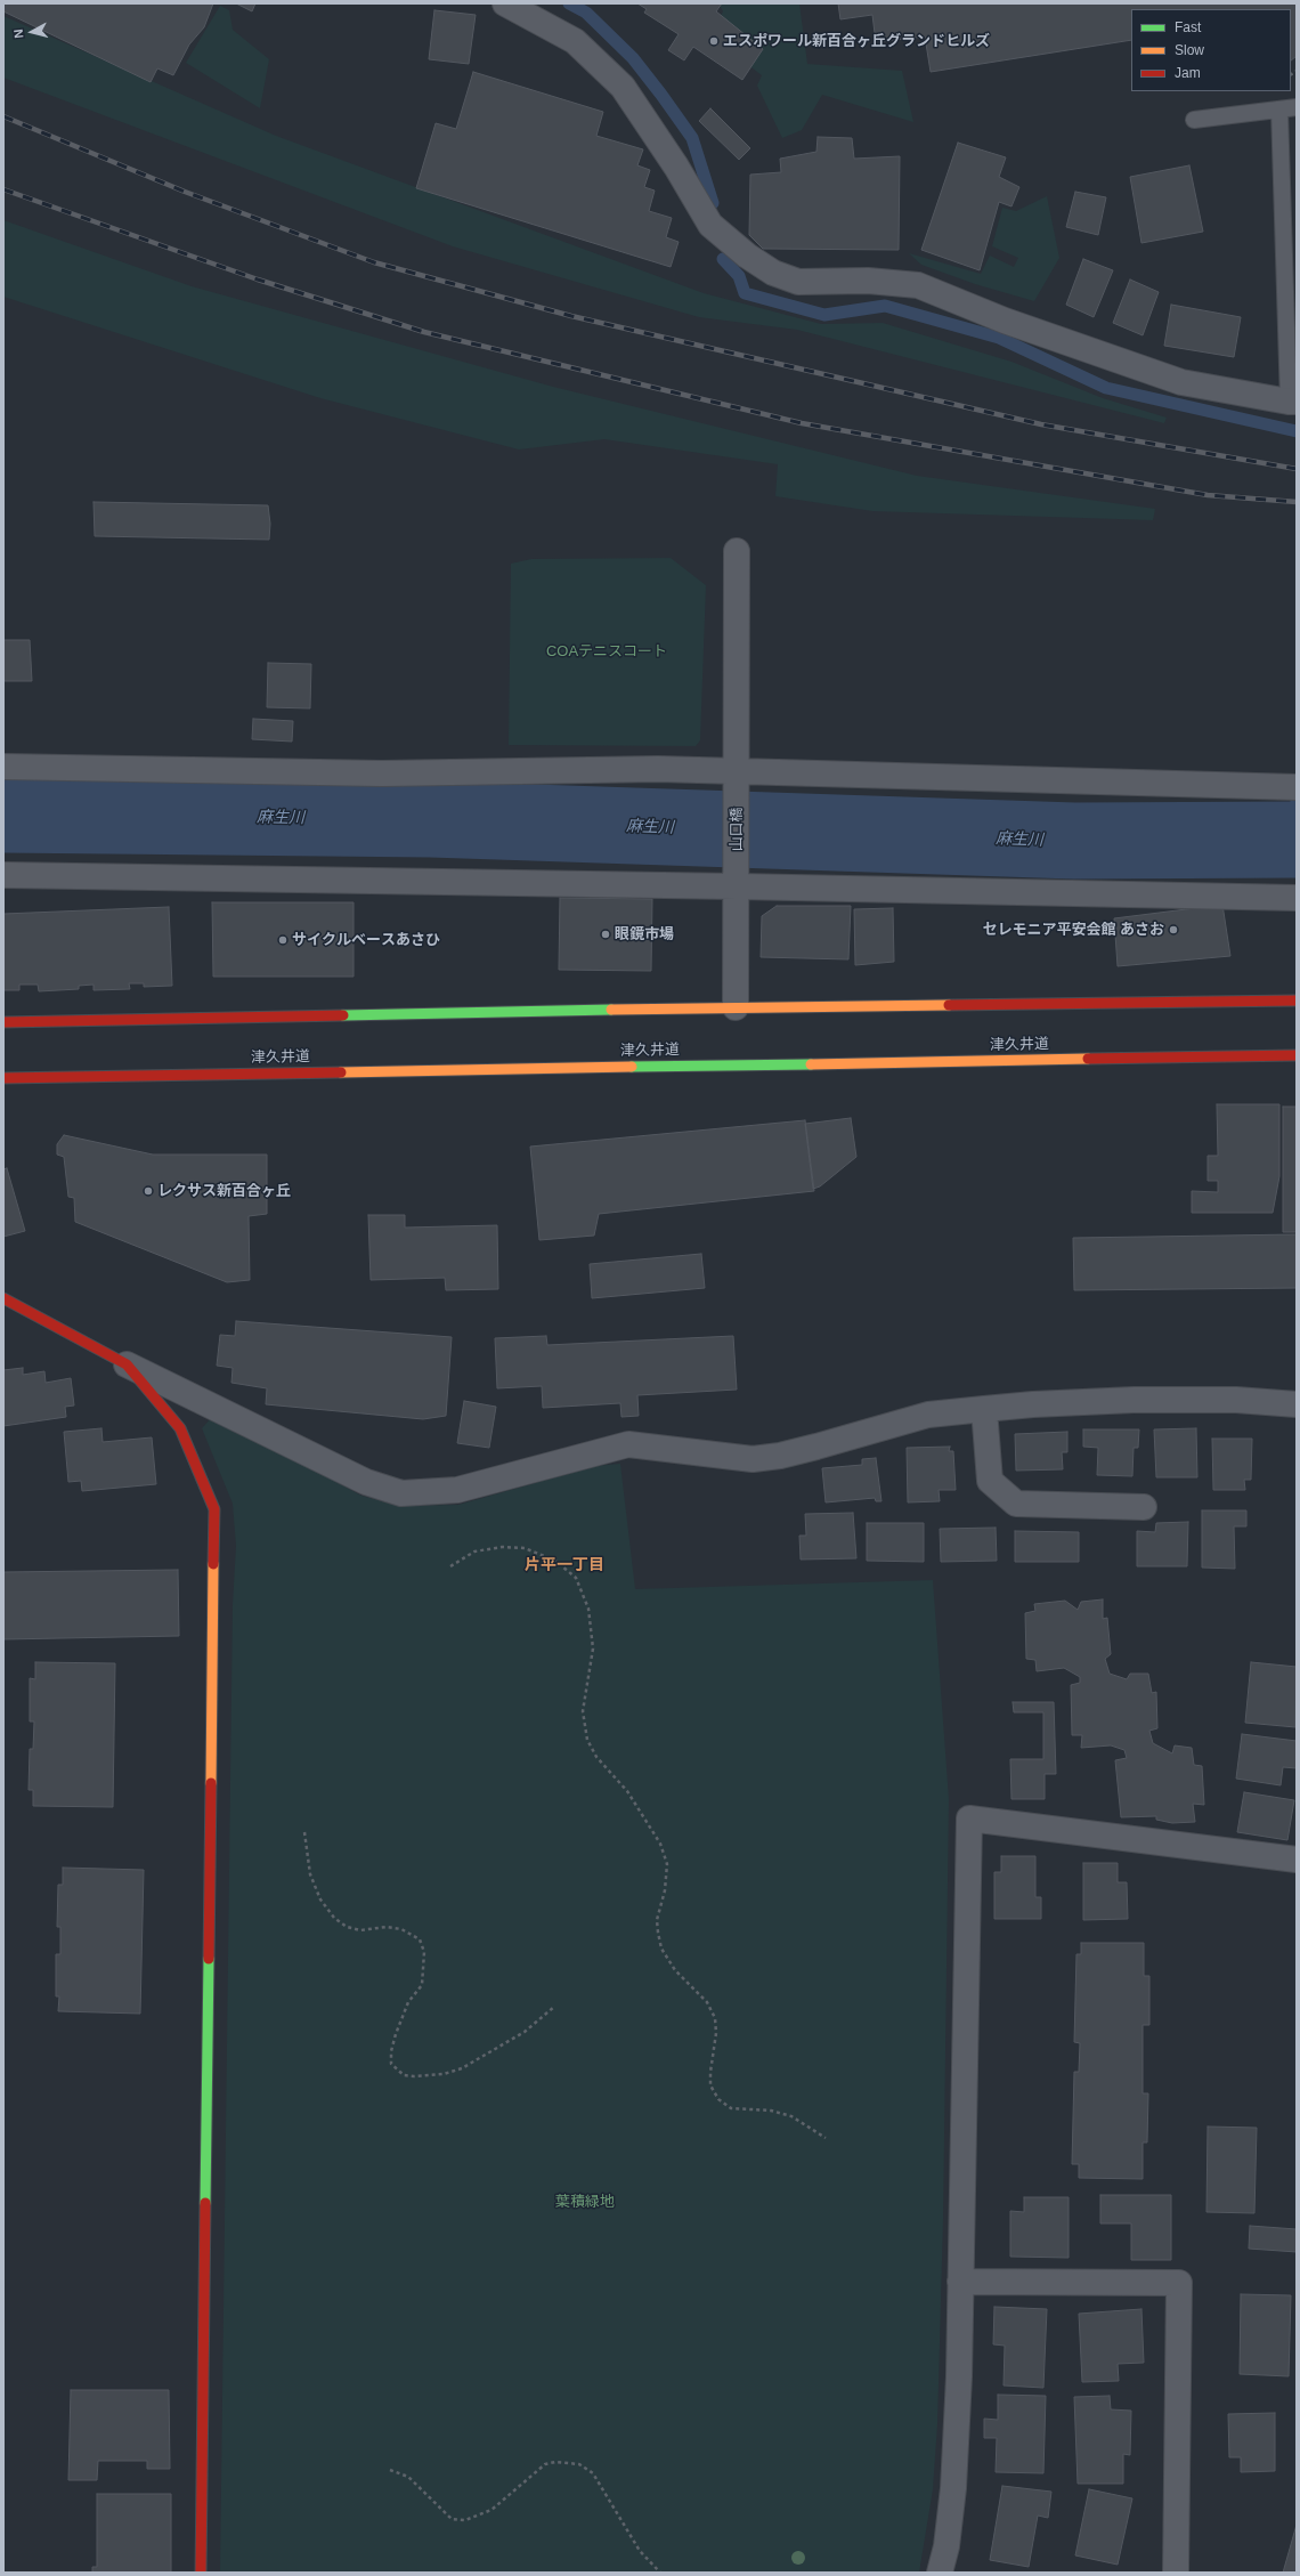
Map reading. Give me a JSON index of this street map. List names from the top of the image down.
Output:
{
  "streets": {
    "main road": ["津久井道"],
    "street": ["山口橋"]
  },
  "districts": ["片平一丁目"],
  "water": ["麻生川"],
  "parks": ["COAテニスコート", "葉積緑地"],
  "places": [
    "エスポワール新百合ヶ丘グランドヒルズ",
    "セレモニア平安会館 あさお",
    "眼鏡市場",
    "サイクルベースあさひ",
    "レクサス新百合ヶ丘"
  ],
  "legend": ["Fast", "Slow", "Jam"],
  "north": "left"
}
